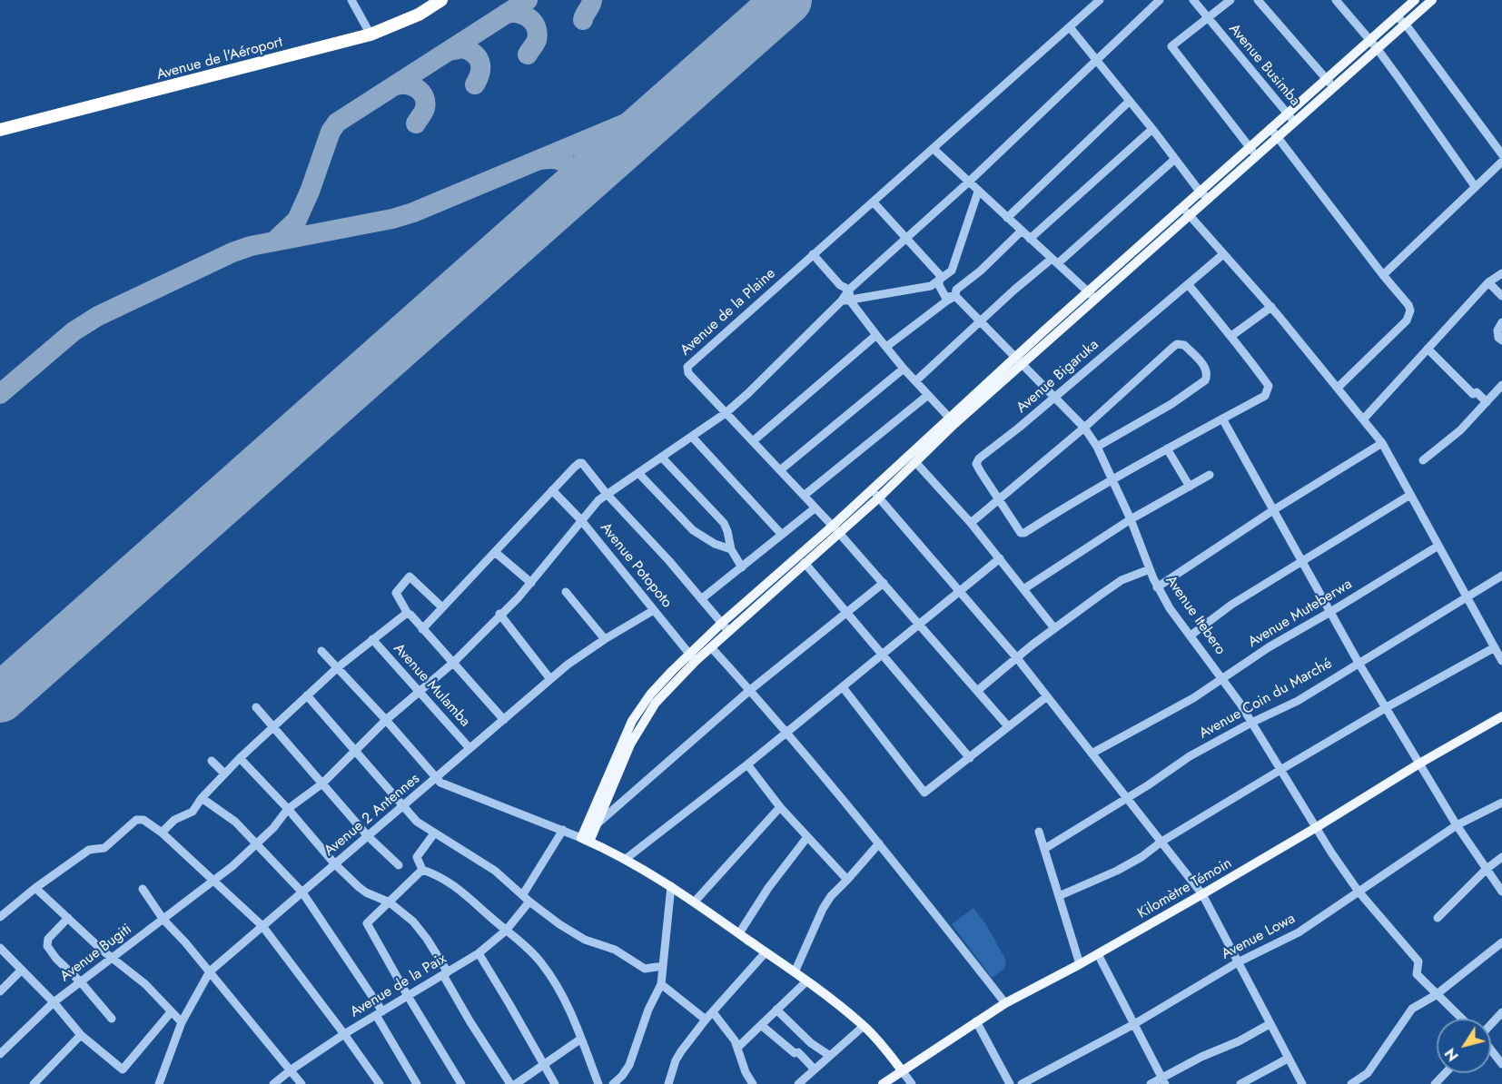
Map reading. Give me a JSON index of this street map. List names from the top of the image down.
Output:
{
  "streets": {
    "highway": ["Avenue de l'Aéroport"],
    "main road": ["Kilomètre Témoin"],
    "street": [
      "Avenue Busimba",
      "Avenue de la Plaine",
      "Avenue Bigaruka",
      "Avenue Potopoto",
      "Avenue Muteberwa",
      "Avenue Itebero",
      "Avenue Mulamba",
      "Avenue Coin du Marché",
      "Avenue 2 Antennes",
      "Avenue Lowa",
      "Avenue Bugiti",
      "Avenue de la Paix"
    ]
  },
  "crossings": [
    ["Avenue de la Plaine", "Avenue Itebero"],
    ["Avenue de la Plaine", "Avenue Bugiti"],
    ["Avenue Bigaruka", "Avenue Itebero"],
    ["Avenue Potopoto", "Avenue 2 Antennes"],
    ["Avenue Potopoto", "Avenue Bugiti"],
    ["Avenue Muteberwa", "Avenue Itebero"],
    ["Avenue Itebero", "Avenue Coin du Marché"],
    ["Avenue Itebero", "Kilomètre Témoin"],
    ["Avenue Itebero", "Avenue Lowa"],
    ["Avenue Itebero", "Avenue Bugiti"],
    ["Avenue Mulamba", "Avenue 2 Antennes"],
    ["Avenue Mulamba", "Avenue Bugiti"]
  ],
  "north": "bottom left"
}
